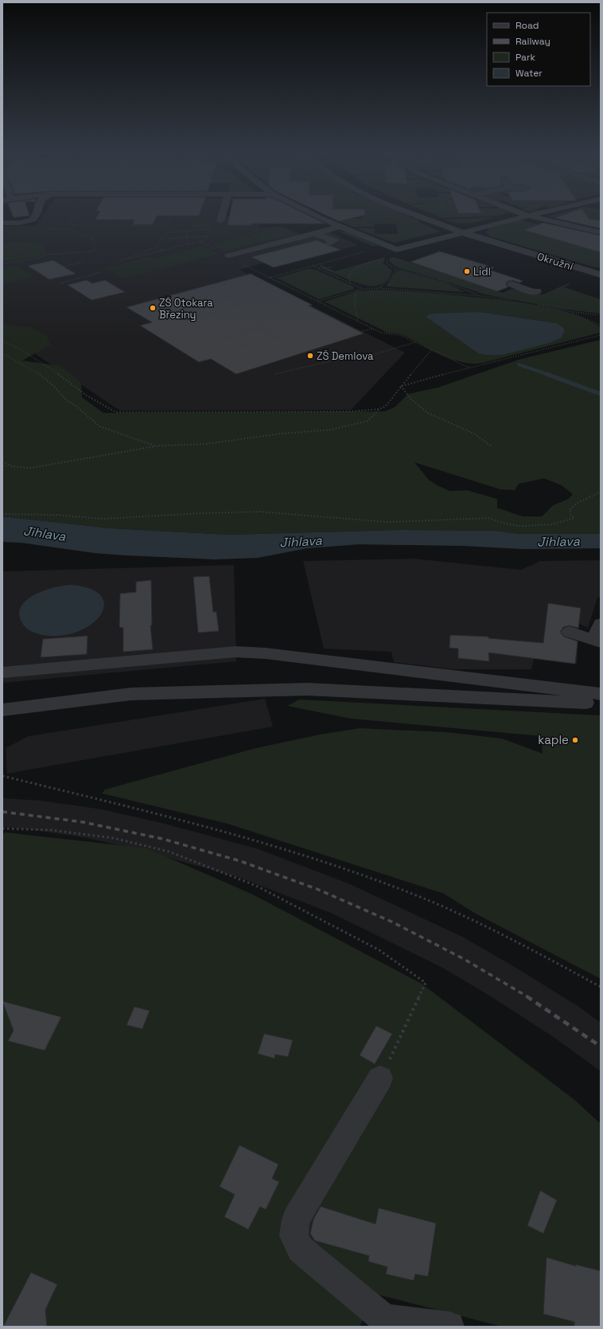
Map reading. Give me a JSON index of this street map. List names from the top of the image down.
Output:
{
  "streets": {
    "street": ["Okružní"]
  },
  "water": ["Jihlava"],
  "places": [
    "Lidl",
    "ZŠ Otokara Březiny",
    "ZŠ Demlova",
    "kaple"
  ],
  "legend": [
    "Road",
    "Railway",
    "Park",
    "Water"
  ]
}
